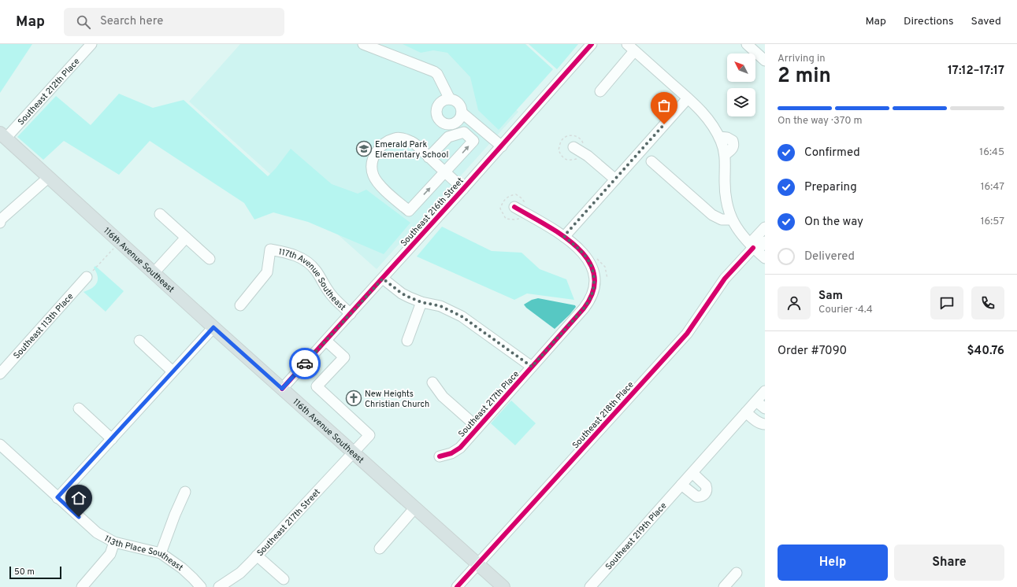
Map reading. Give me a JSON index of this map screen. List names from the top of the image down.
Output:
{
  "streets": {
    "main road": ["116th Avenue Southeast"],
    "street": [
      "Southeast 212th Place",
      "Southeast 216th Street",
      "117th Avenue Southeast",
      "Southeast 113th Place",
      "Southeast 217th Place",
      "Southeast 218th Place",
      "Southeast 217th Street",
      "Southeast 219th Place",
      "113th Place Southeast"
    ]
  },
  "crossings": [
    ["Southeast 212th Place", "116th Avenue Southeast"],
    ["Southeast 216th Street", "116th Avenue Southeast"],
    ["Southeast 216th Street", "117th Avenue Southeast"],
    ["Southeast 216th Street", "Southeast 217th Street"],
    ["116th Avenue Southeast", "Southeast 218th Place"],
    ["116th Avenue Southeast", "Southeast 217th Street"]
  ],
  "places": {
    "school or university": ["Emerald Park Elementary School"],
    "church": ["New Heights Christian Church"]
  },
  "scale_bar": "50 m",
  "north": "top left",
  "page": {
    "header": "Map",
    "search": "Search here",
    "nav": ["Map", "Directions", "Saved"],
    "heading": ["2 min", "Arriving in", "17:12–17:17"],
    "panel": [
      "Sam",
      "Courier · 4.4",
      "Order #7090",
      "$40.76"
    ],
    "bar": "On the way · 370 m",
    "list": [
      ["Confirmed", "16:45"],
      ["Preparing", "16:47"],
      ["On the way", "16:57"],
      "Delivered"
    ],
    "buttons": ["Help", "Share"],
    "scale": "50 m"
  }
}
